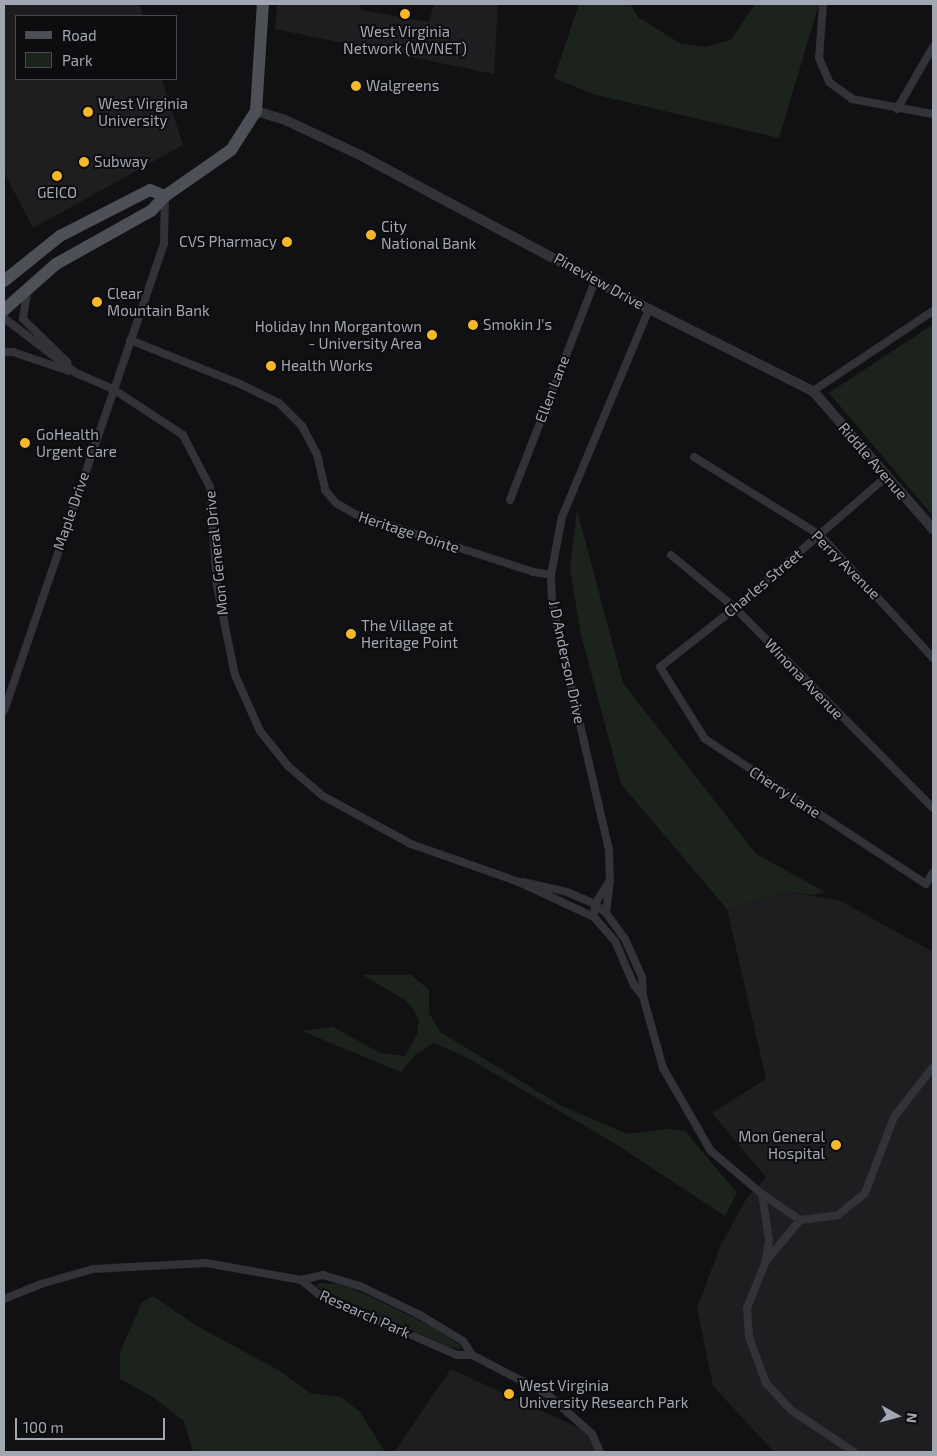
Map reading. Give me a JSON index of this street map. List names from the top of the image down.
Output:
{
  "streets": {
    "street": [
      "Pineview Drive",
      "Ellen Lane",
      "Riddle Avenue",
      "Maple Drive",
      "Heritage Pointe",
      "Mon General Drive",
      "Perry Avenue",
      "Charles Street",
      "J D Anderson Drive",
      "Winona Avenue",
      "Cherry Lane",
      "Research Park"
    ]
  },
  "crossings": [
    ["Pineview Drive", "Ellen Lane"],
    ["Pineview Drive", "Riddle Avenue"],
    ["Pineview Drive", "J D Anderson Drive"],
    ["Riddle Avenue", "Charles Street"],
    ["Maple Drive", "Heritage Pointe"],
    ["Maple Drive", "Mon General Drive"],
    ["Heritage Pointe", "J D Anderson Drive"],
    ["Mon General Drive", "J D Anderson Drive"],
    ["Perry Avenue", "Charles Street"],
    ["Charles Street", "Winona Avenue"],
    ["Charles Street", "Cherry Lane"]
  ],
  "places": [
    "West Virginia Network (WVNET)",
    "Walgreens",
    "West Virginia University",
    "Subway",
    "GEICO",
    "City National Bank",
    "CVS Pharmacy",
    "Clear Mountain Bank",
    "Smokin J's",
    "Holiday Inn Morgantown - University Area",
    "Health Works",
    "GoHealth Urgent Care",
    "The Village at Heritage Point",
    "Mon General Hospital",
    "West Virginia University Research Park"
  ],
  "legend": ["Road", "Park"],
  "scale_bar": "100 m",
  "north": "right"
}
